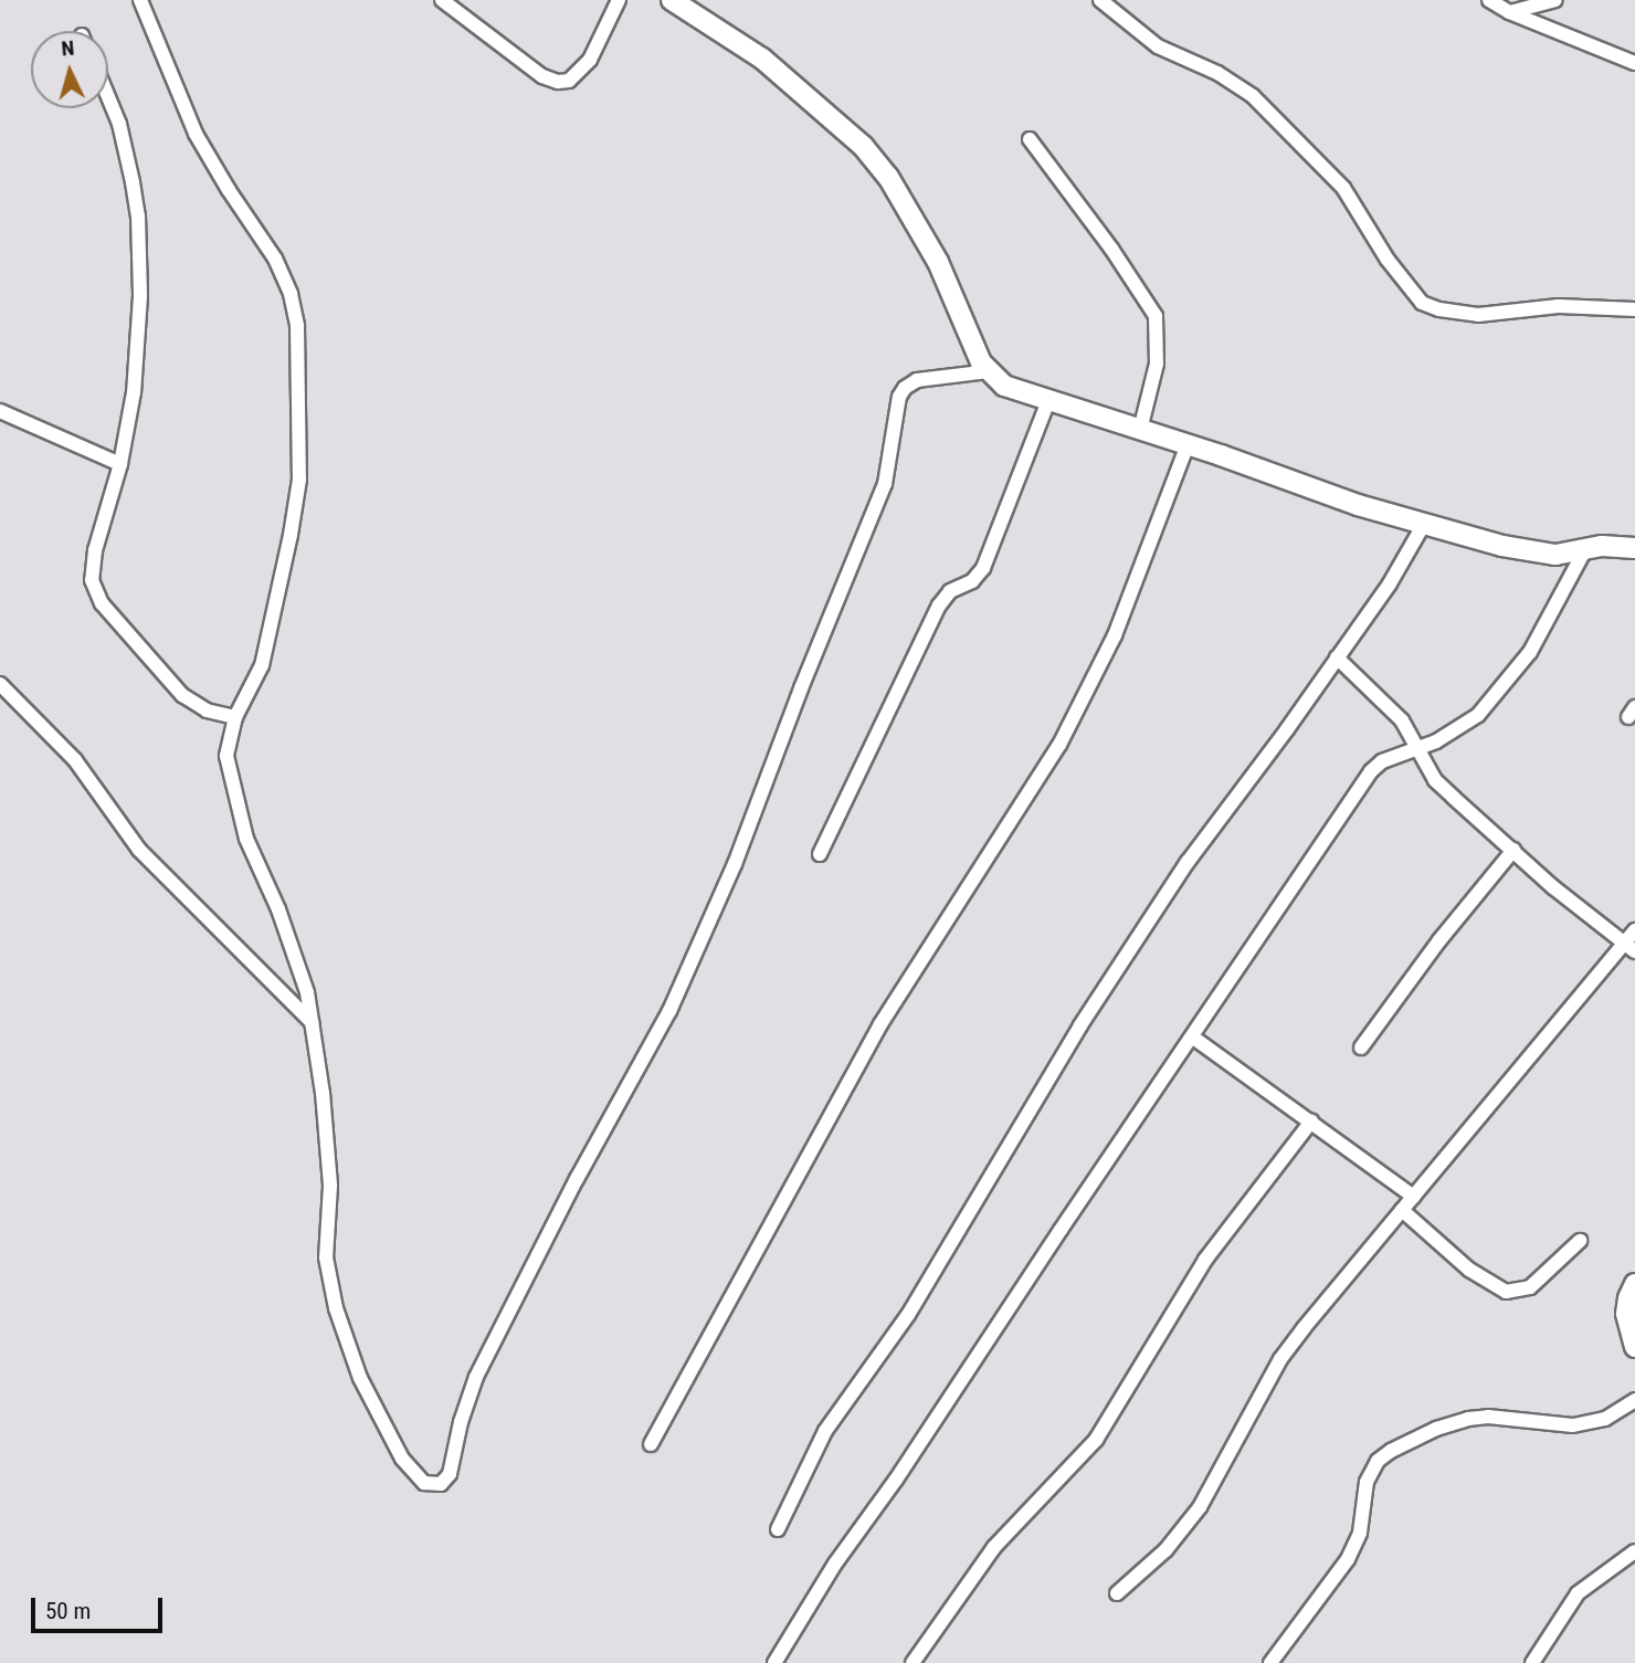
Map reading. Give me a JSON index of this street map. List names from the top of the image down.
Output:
{
  "scale_bar": "50 m",
  "north": "top"
}
